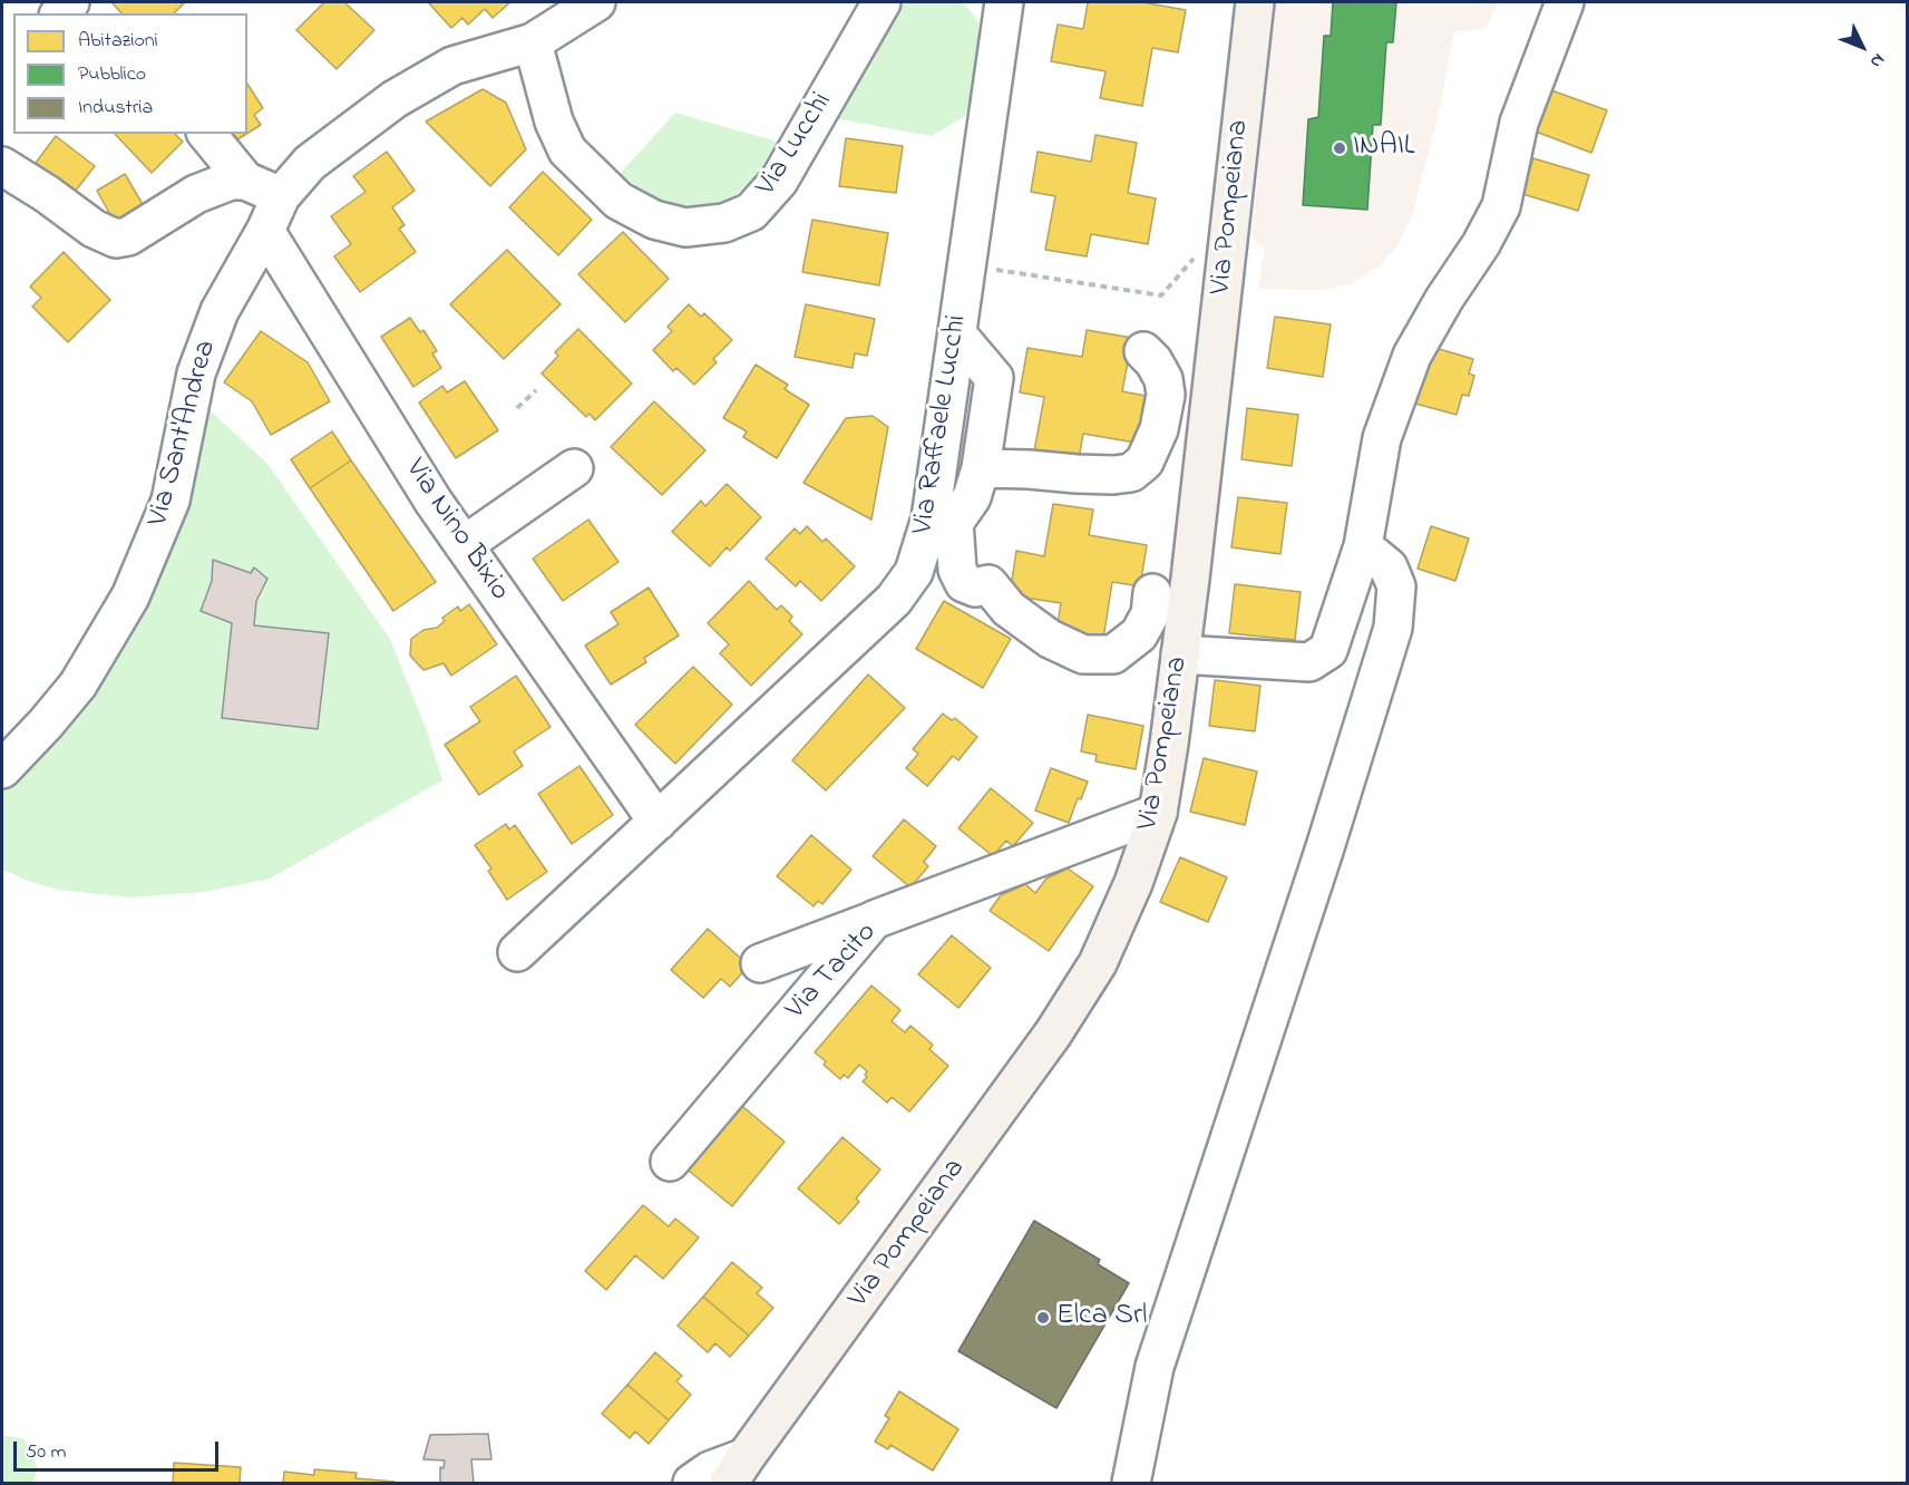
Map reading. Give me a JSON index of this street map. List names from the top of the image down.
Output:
{
  "streets": {
    "main road": ["Via Pompeiana"],
    "street": [
      "Via Lucchi",
      "Via Raffaele Lucchi",
      "Via Sant'Andrea",
      "Via Nino Bixio",
      "Via Tacito"
    ]
  },
  "crossings": [
    ["Via Pompeiana", "Via Tacito"],
    ["Via Raffaele Lucchi", "Via Nino Bixio"],
    ["Via Sant'Andrea", "Via Nino Bixio"]
  ],
  "places": ["INAIL", "Elca Srl"],
  "legend": ["Abitazioni", "Pubblico", "Industria"],
  "scale_bar": "50 m",
  "north": "bottom right"
}
